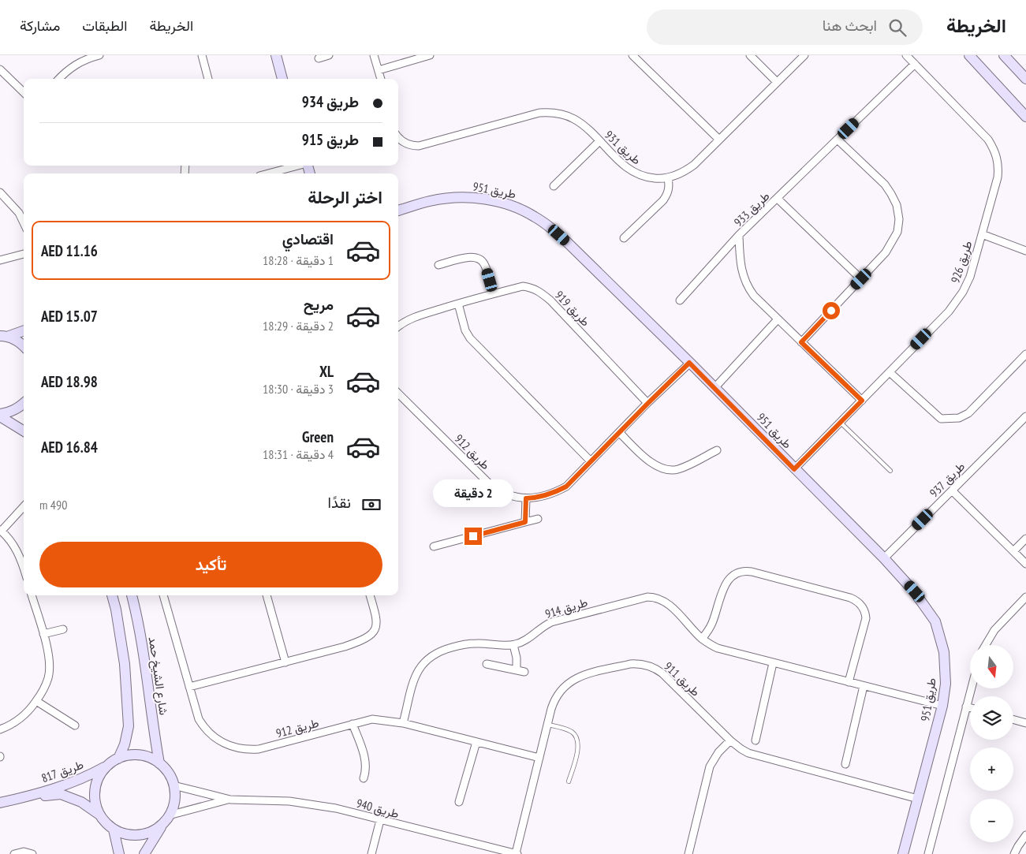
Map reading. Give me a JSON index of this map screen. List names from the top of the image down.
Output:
{
  "streets": {
    "street": [
      "طريق 931",
      "طريق 951",
      "طريق 933",
      "طريق 926",
      "طريق 919",
      "طريق 912",
      "طريق 937",
      "طريق 914",
      "شارع الشيخ حمد",
      "طريق 911",
      "طريق 817",
      "طريق 940"
    ]
  },
  "crossings": [
    ["طريق 951", "طريق 926"],
    ["طريق 951", "طريق 912"],
    ["طريق 951", "طريق 937"],
    ["طريق 951", "طريق 914"],
    ["طريق 951", "طريق 911"],
    ["طريق 933", "طريق 926"],
    ["طريق 919", "طريق 912"],
    ["طريق 912", "طريق 914"],
    ["طريق 912", "طريق 911"],
    ["شارع الشيخ حمد", "طريق 817"],
    ["شارع الشيخ حمد", "طريق 940"],
    ["طريق 911", "طريق 940"],
    ["طريق 817", "طريق 940"]
  ],
  "north": "bottom",
  "page": {
    "header": "الخريطة",
    "search": "ابحث هنا",
    "nav": ["الخريطة", "الطبقات", "مشاركة"],
    "banner": ["طريق 934", "طريق 915"],
    "heading": "اختر الرحلة",
    "list": [
      {
        "name": "اقتصادي",
        "note": "1 دقيقة · 18:28",
        "value": "AED 11.16"
      },
      {
        "name": "مريح",
        "note": "2 دقيقة · 18:29",
        "value": "AED 15.07"
      },
      {
        "name": "XL",
        "note": "3 دقيقة · 18:30",
        "value": "AED 18.98"
      },
      {
        "name": "Green",
        "note": "4 دقيقة · 18:31",
        "value": "AED 16.84"
      }
    ],
    "bubble": "2 دقيقة",
    "pay": ["نقدًا", "490 m"],
    "buttons": "تأكيد",
    "map_buttons": ["+", "−"]
  }
}
